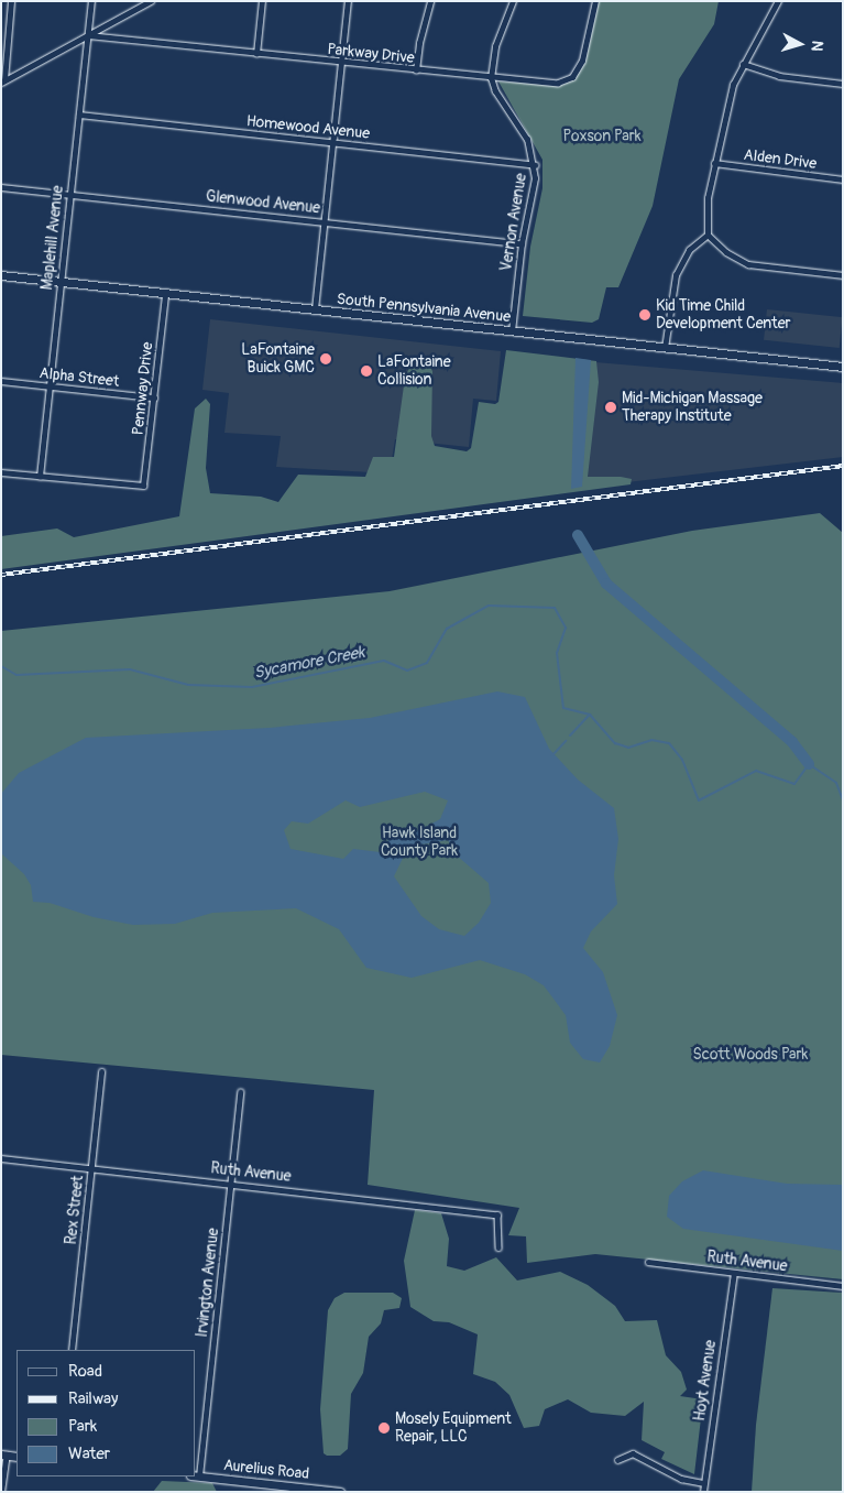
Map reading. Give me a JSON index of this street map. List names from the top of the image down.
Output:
{
  "streets": {
    "main road": ["South Pennsylvania Avenue", "Aurelius Road"],
    "street": [
      "Parkway Drive",
      "Homewood Avenue",
      "Alden Drive",
      "Glenwood Avenue",
      "Vernon Avenue",
      "Maplehill Avenue",
      "Alpha Street",
      "Pennway Drive",
      "Ruth Avenue",
      "Rex Street",
      "Irvington Avenue",
      "Hoyt Avenue"
    ]
  },
  "crossings": [
    ["Parkway Drive", "Vernon Avenue"],
    ["Parkway Drive", "Maplehill Avenue"],
    ["Homewood Avenue", "Vernon Avenue"],
    ["Homewood Avenue", "Maplehill Avenue"],
    ["Glenwood Avenue", "Vernon Avenue"],
    ["Glenwood Avenue", "Maplehill Avenue"],
    ["Vernon Avenue", "South Pennsylvania Avenue"],
    ["Maplehill Avenue", "South Pennsylvania Avenue"],
    ["Maplehill Avenue", "Alpha Street"],
    ["Maplehill Avenue", "Pennway Drive"],
    ["South Pennsylvania Avenue", "Pennway Drive"],
    ["Alpha Street", "Pennway Drive"],
    ["Ruth Avenue", "Rex Street"],
    ["Ruth Avenue", "Irvington Avenue"],
    ["Ruth Avenue", "Hoyt Avenue"],
    ["Irvington Avenue", "Aurelius Road"]
  ],
  "water": ["Sycamore Creek"],
  "parks": ["Poxson Park", "Hawk Island County Park", "Scott Woods Park"],
  "places": [
    "Kid Time Child Development Center",
    "LaFontaine Buick GMC",
    "LaFontaine Collision",
    "Mid-Michigan Massage Therapy Institute",
    "Mosely Equipment Repair, LLC"
  ],
  "legend": [
    "Road",
    "Railway",
    "Park",
    "Water"
  ],
  "north": "right"
}
